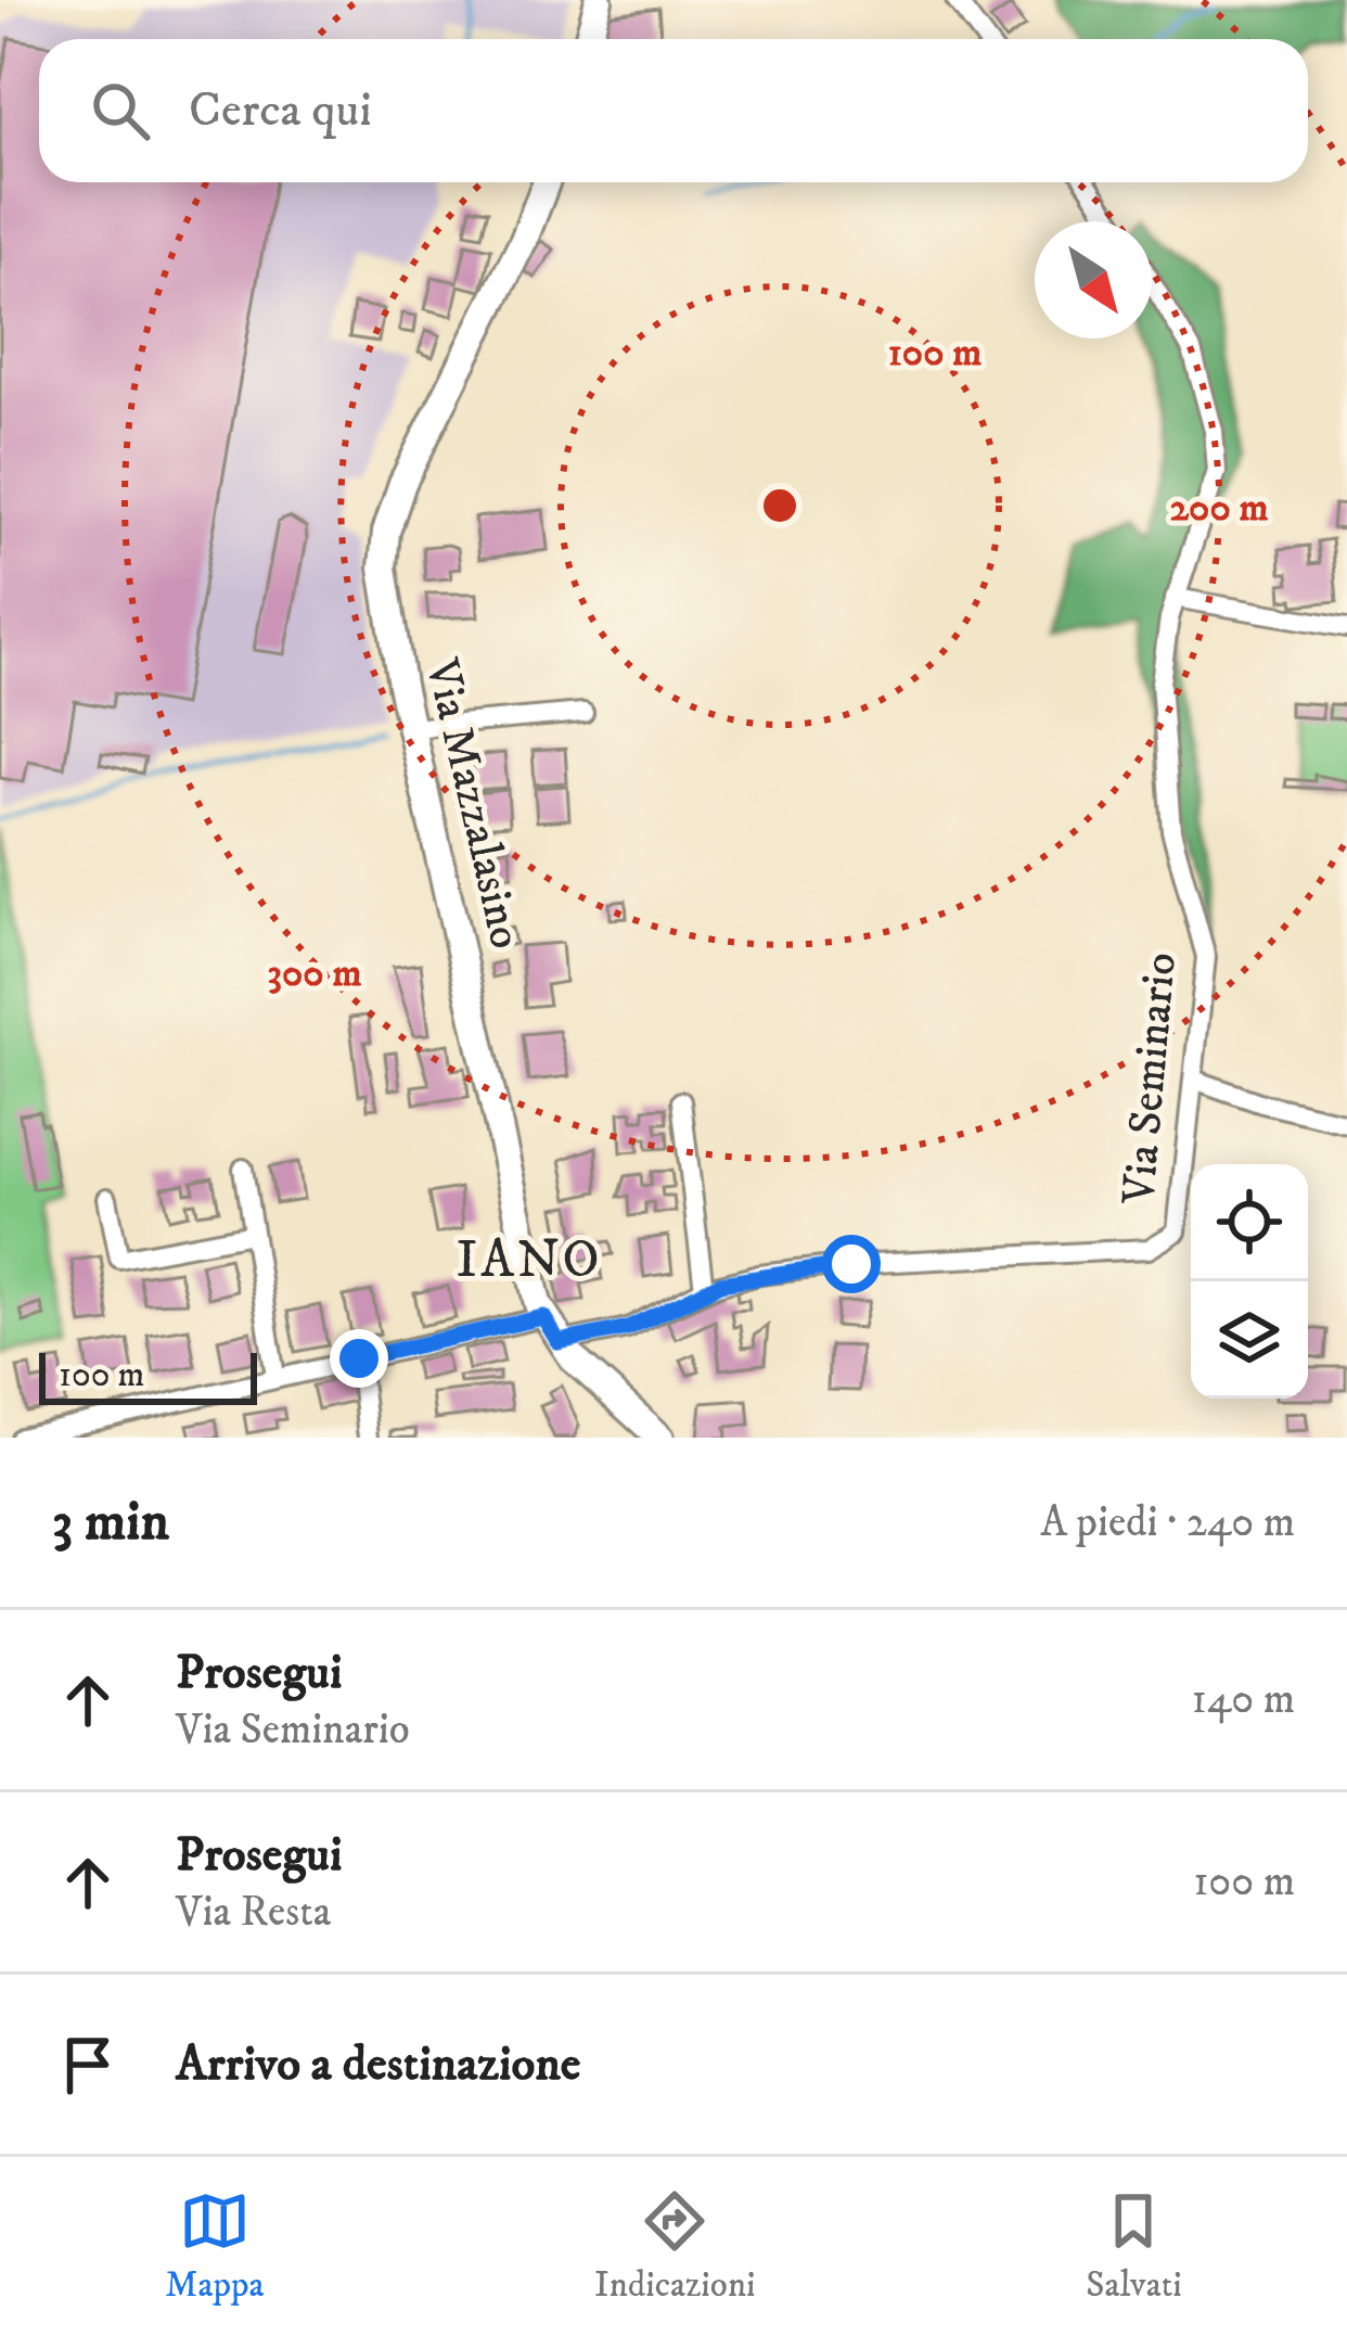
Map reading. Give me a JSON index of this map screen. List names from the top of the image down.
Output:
{
  "streets": {
    "main road": ["Via Mazzalasino"],
    "street": ["Via Seminario"]
  },
  "crossings": [
    ["Via Mazzalasino", "Via Seminario"]
  ],
  "districts": ["IANO"],
  "scale_bar": "100 m",
  "north": "bottom right",
  "page": {
    "search": "Cerca qui",
    "scale": "100 m",
    "heading": ["3 min", "A piedi · 240 m"],
    "list": [
      ["Prosegui", "Via Seminario", "140 m"],
      ["Prosegui", "Via Resta", "100 m"],
      "Arrivo a destinazione"
    ],
    "nav": ["Mappa", "Indicazioni", "Salvati"]
  },
  "rings": ["100 m", "200 m", "300 m"]
}
